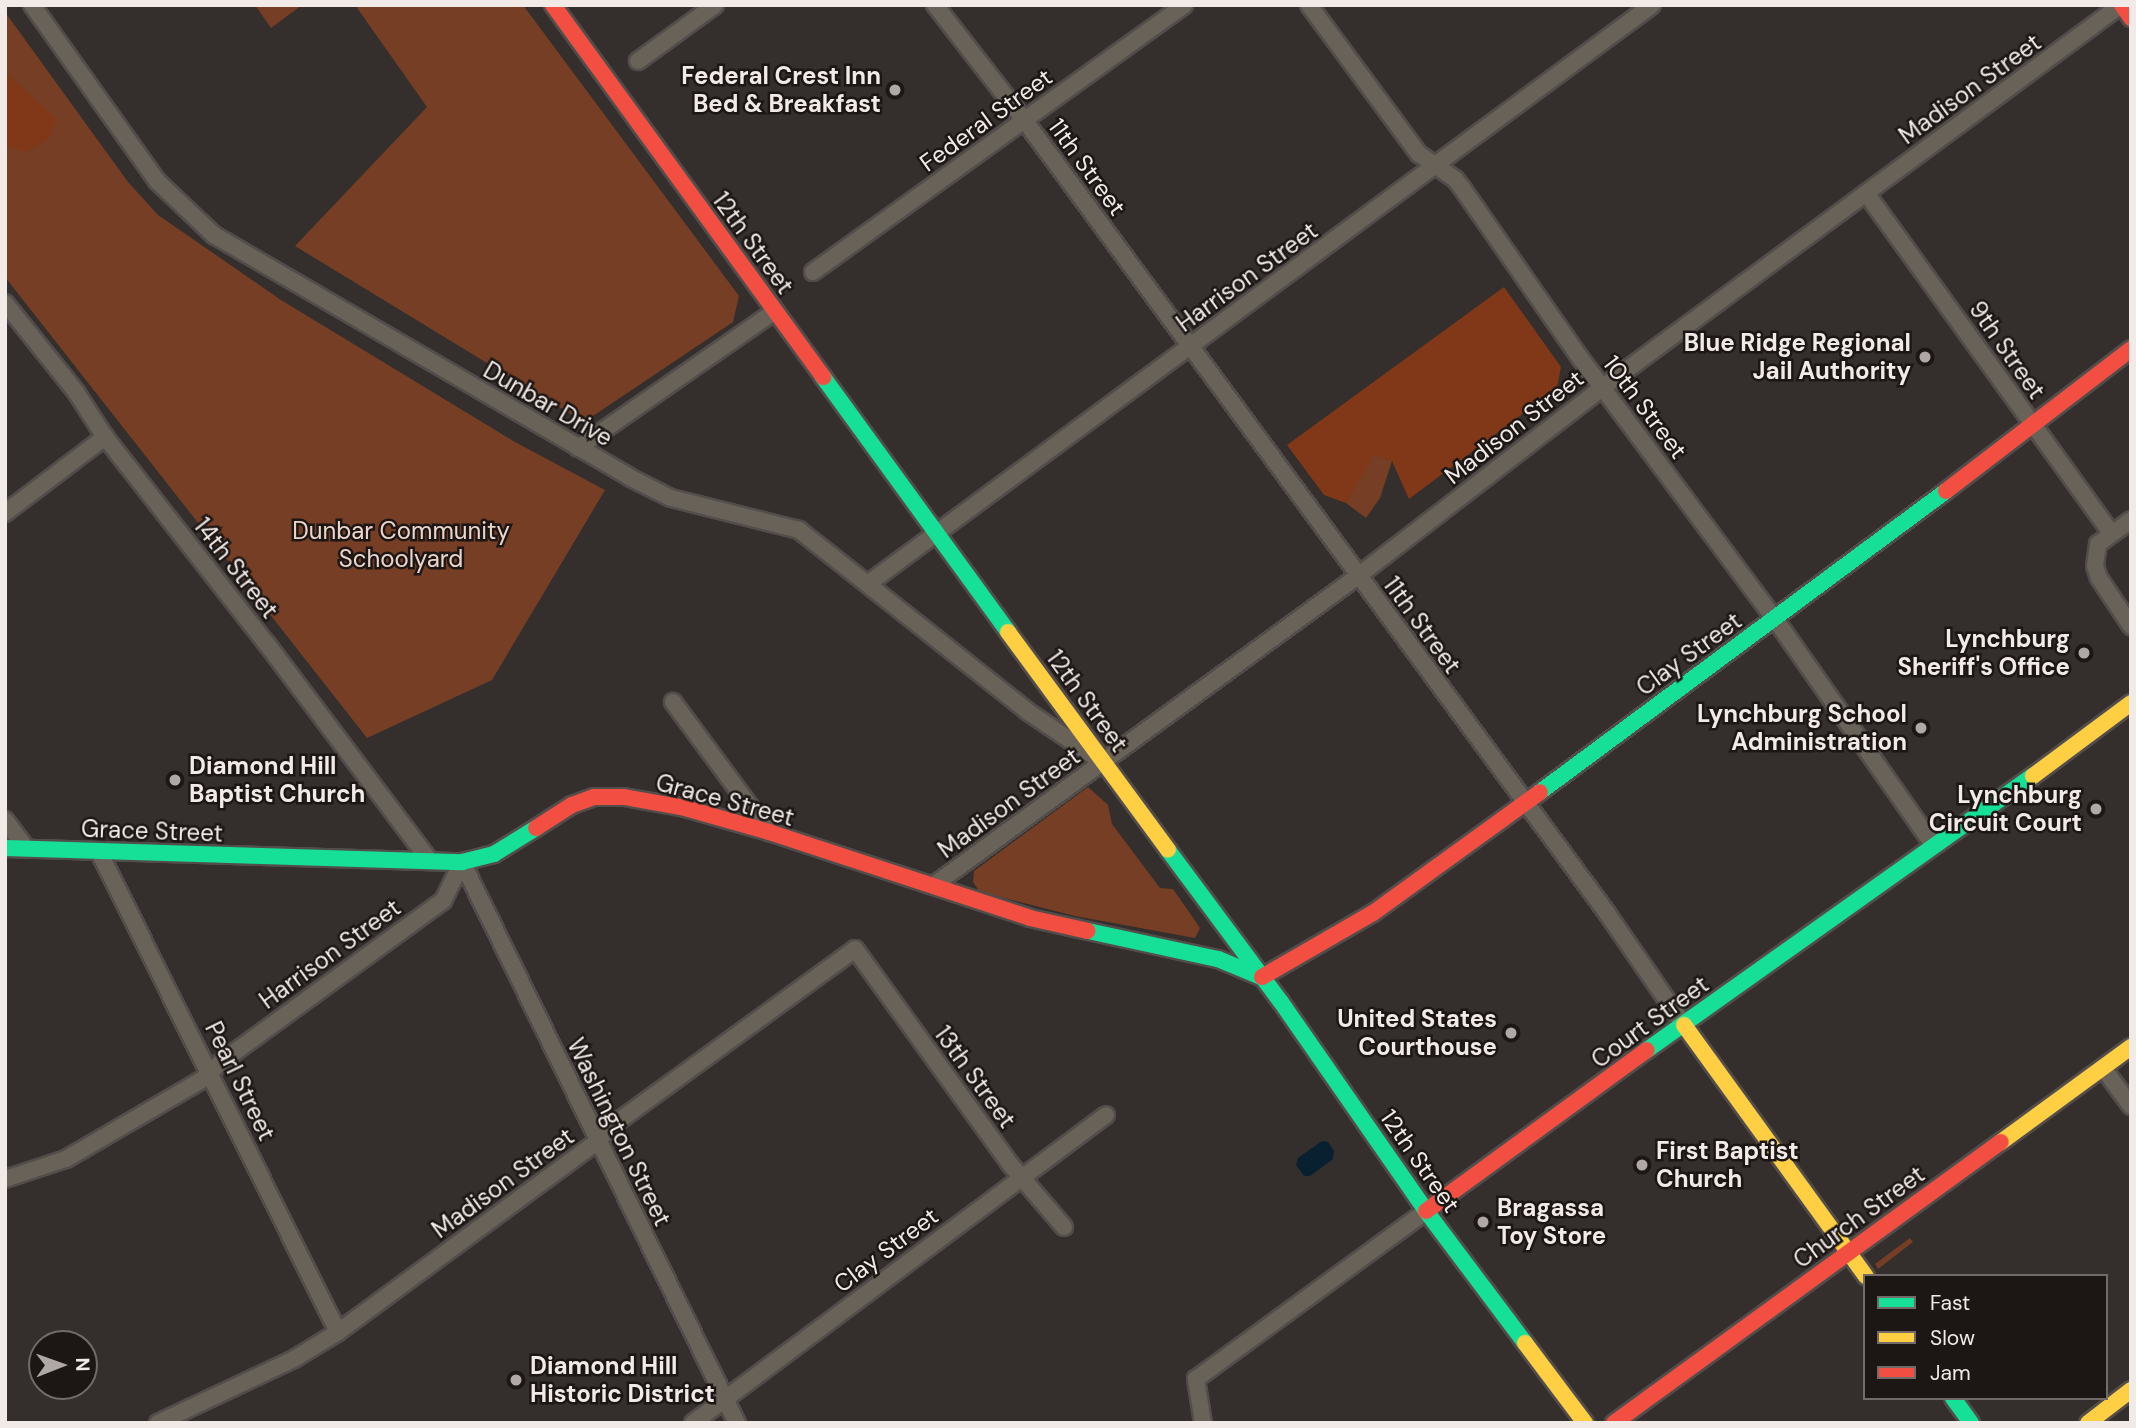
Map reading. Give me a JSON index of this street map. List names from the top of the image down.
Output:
{
  "streets": {
    "main road": [
      "11th Street",
      "12th Street",
      "Clay Street",
      "Grace Street",
      "Court Street",
      "Church Street"
    ],
    "street": [
      "Madison Street",
      "Federal Street",
      "Harrison Street",
      "9th Street",
      "Dunbar Drive",
      "10th Street",
      "14th Street",
      "13th Street",
      "Pearl Street",
      "Washington Street"
    ]
  },
  "crossings": [
    ["Madison Street", "11th Street"],
    ["Madison Street", "12th Street"],
    ["Madison Street", "9th Street"],
    ["Madison Street", "Dunbar Drive"],
    ["Madison Street", "10th Street"],
    ["Madison Street", "Grace Street"],
    ["Madison Street", "13th Street"],
    ["Madison Street", "Pearl Street"],
    ["Madison Street", "Washington Street"],
    ["Federal Street", "11th Street"],
    ["11th Street", "Harrison Street"],
    ["11th Street", "Clay Street"],
    ["11th Street", "Court Street"],
    ["11th Street", "Church Street"],
    ["12th Street", "Harrison Street"],
    ["12th Street", "Dunbar Drive"],
    ["12th Street", "Clay Street"],
    ["12th Street", "Grace Street"],
    ["12th Street", "Court Street"],
    ["Harrison Street", "Dunbar Drive"],
    ["Harrison Street", "10th Street"],
    ["Harrison Street", "Grace Street"],
    ["Harrison Street", "Pearl Street"],
    ["Harrison Street", "Washington Street"],
    ["9th Street", "Clay Street"],
    ["10th Street", "Clay Street"],
    ["10th Street", "Court Street"],
    ["14th Street", "Grace Street"],
    ["Clay Street", "Grace Street"],
    ["Clay Street", "13th Street"],
    ["Clay Street", "Washington Street"],
    ["Grace Street", "Pearl Street"],
    ["Grace Street", "Washington Street"]
  ],
  "parks": ["Dunbar Community Schoolyard"],
  "places": [
    "Federal Crest Inn Bed & Breakfast",
    "Blue Ridge Regional Jail Authority",
    "Lynchburg Sheriff's Office",
    "Lynchburg School Administration",
    "Diamond Hill Baptist Church",
    "Lynchburg Circuit Court",
    "United States Courthouse",
    "First Baptist Church",
    "Bragassa Toy Store",
    "Diamond Hill Historic District"
  ],
  "legend": ["Fast", "Slow", "Jam"],
  "north": "right"
}
